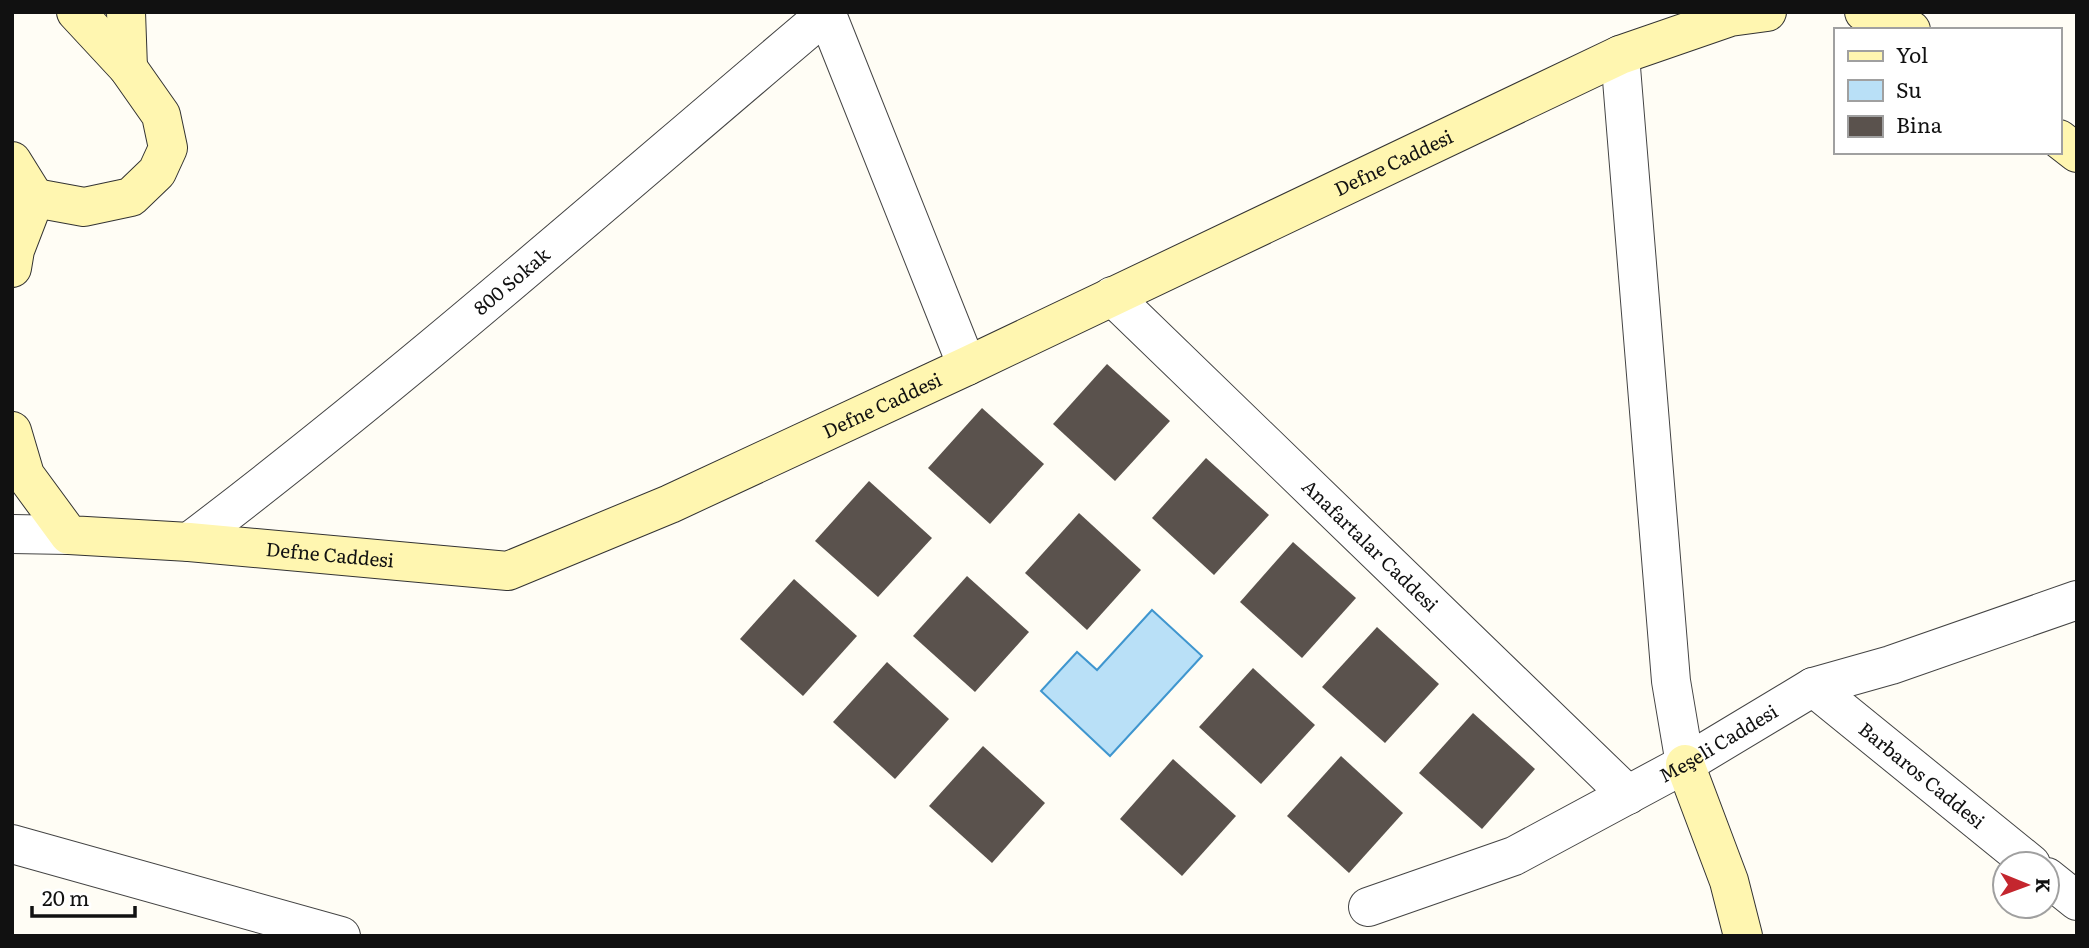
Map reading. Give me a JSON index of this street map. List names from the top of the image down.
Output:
{
  "streets": {
    "street": [
      "Defne Caddesi",
      "800 Sokak",
      "Anafartalar Caddesi",
      "Meşeli Caddesi",
      "Barbaros Caddesi"
    ]
  },
  "crossings": [
    ["Defne Caddesi", "800 Sokak"],
    ["Defne Caddesi", "Anafartalar Caddesi"],
    ["Anafartalar Caddesi", "Meşeli Caddesi"],
    ["Meşeli Caddesi", "Barbaros Caddesi"]
  ],
  "legend": ["Yol", "Su", "Bina"],
  "scale_bar": "20 m",
  "north": "right"
}
